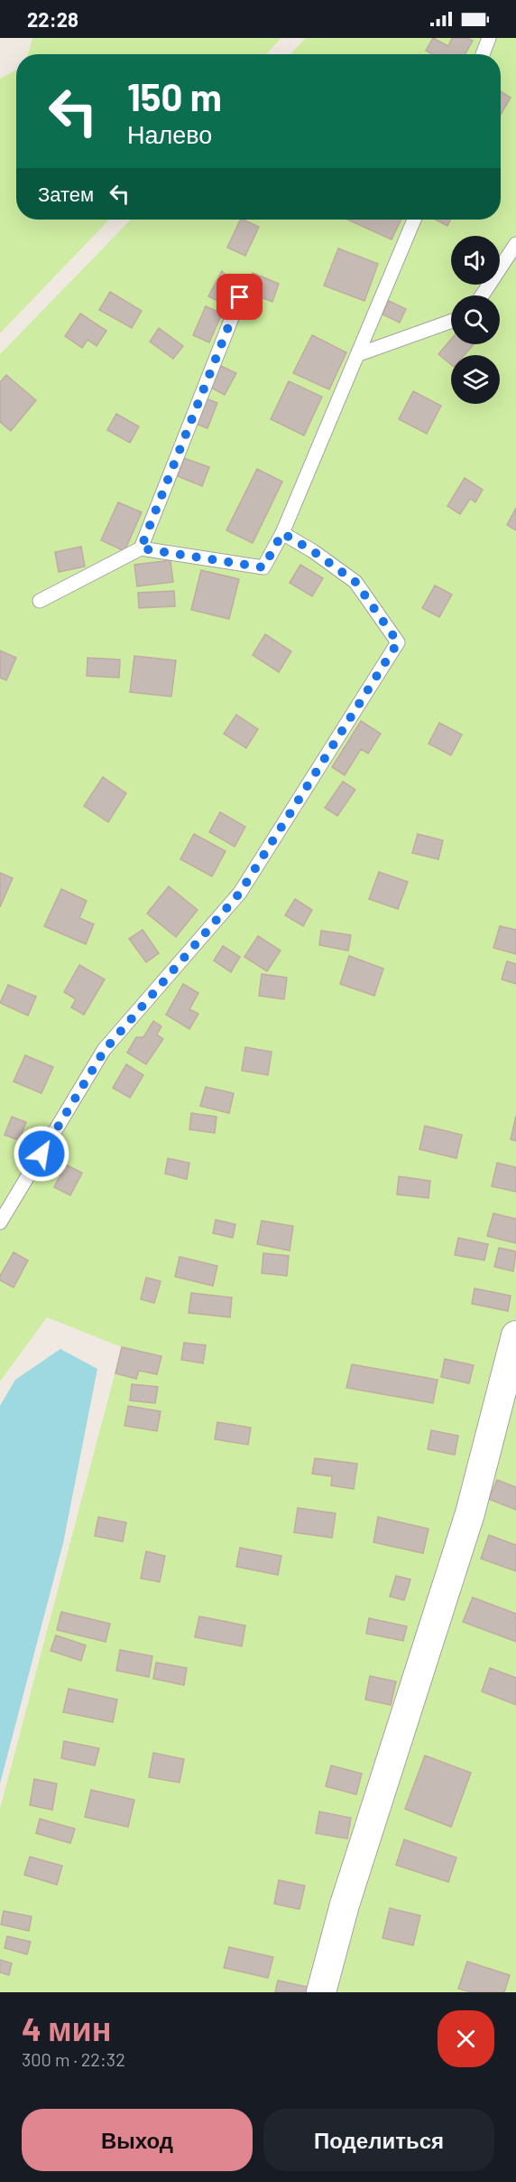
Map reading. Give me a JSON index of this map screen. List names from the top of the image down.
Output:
{
  "page": {
    "status": "22:28",
    "turn": ["150 m", "Налево"],
    "then": "Затем",
    "heading": ["4 мин", "300 m · 22:32"],
    "buttons": ["Выход", "Поделиться"]
  }
}
